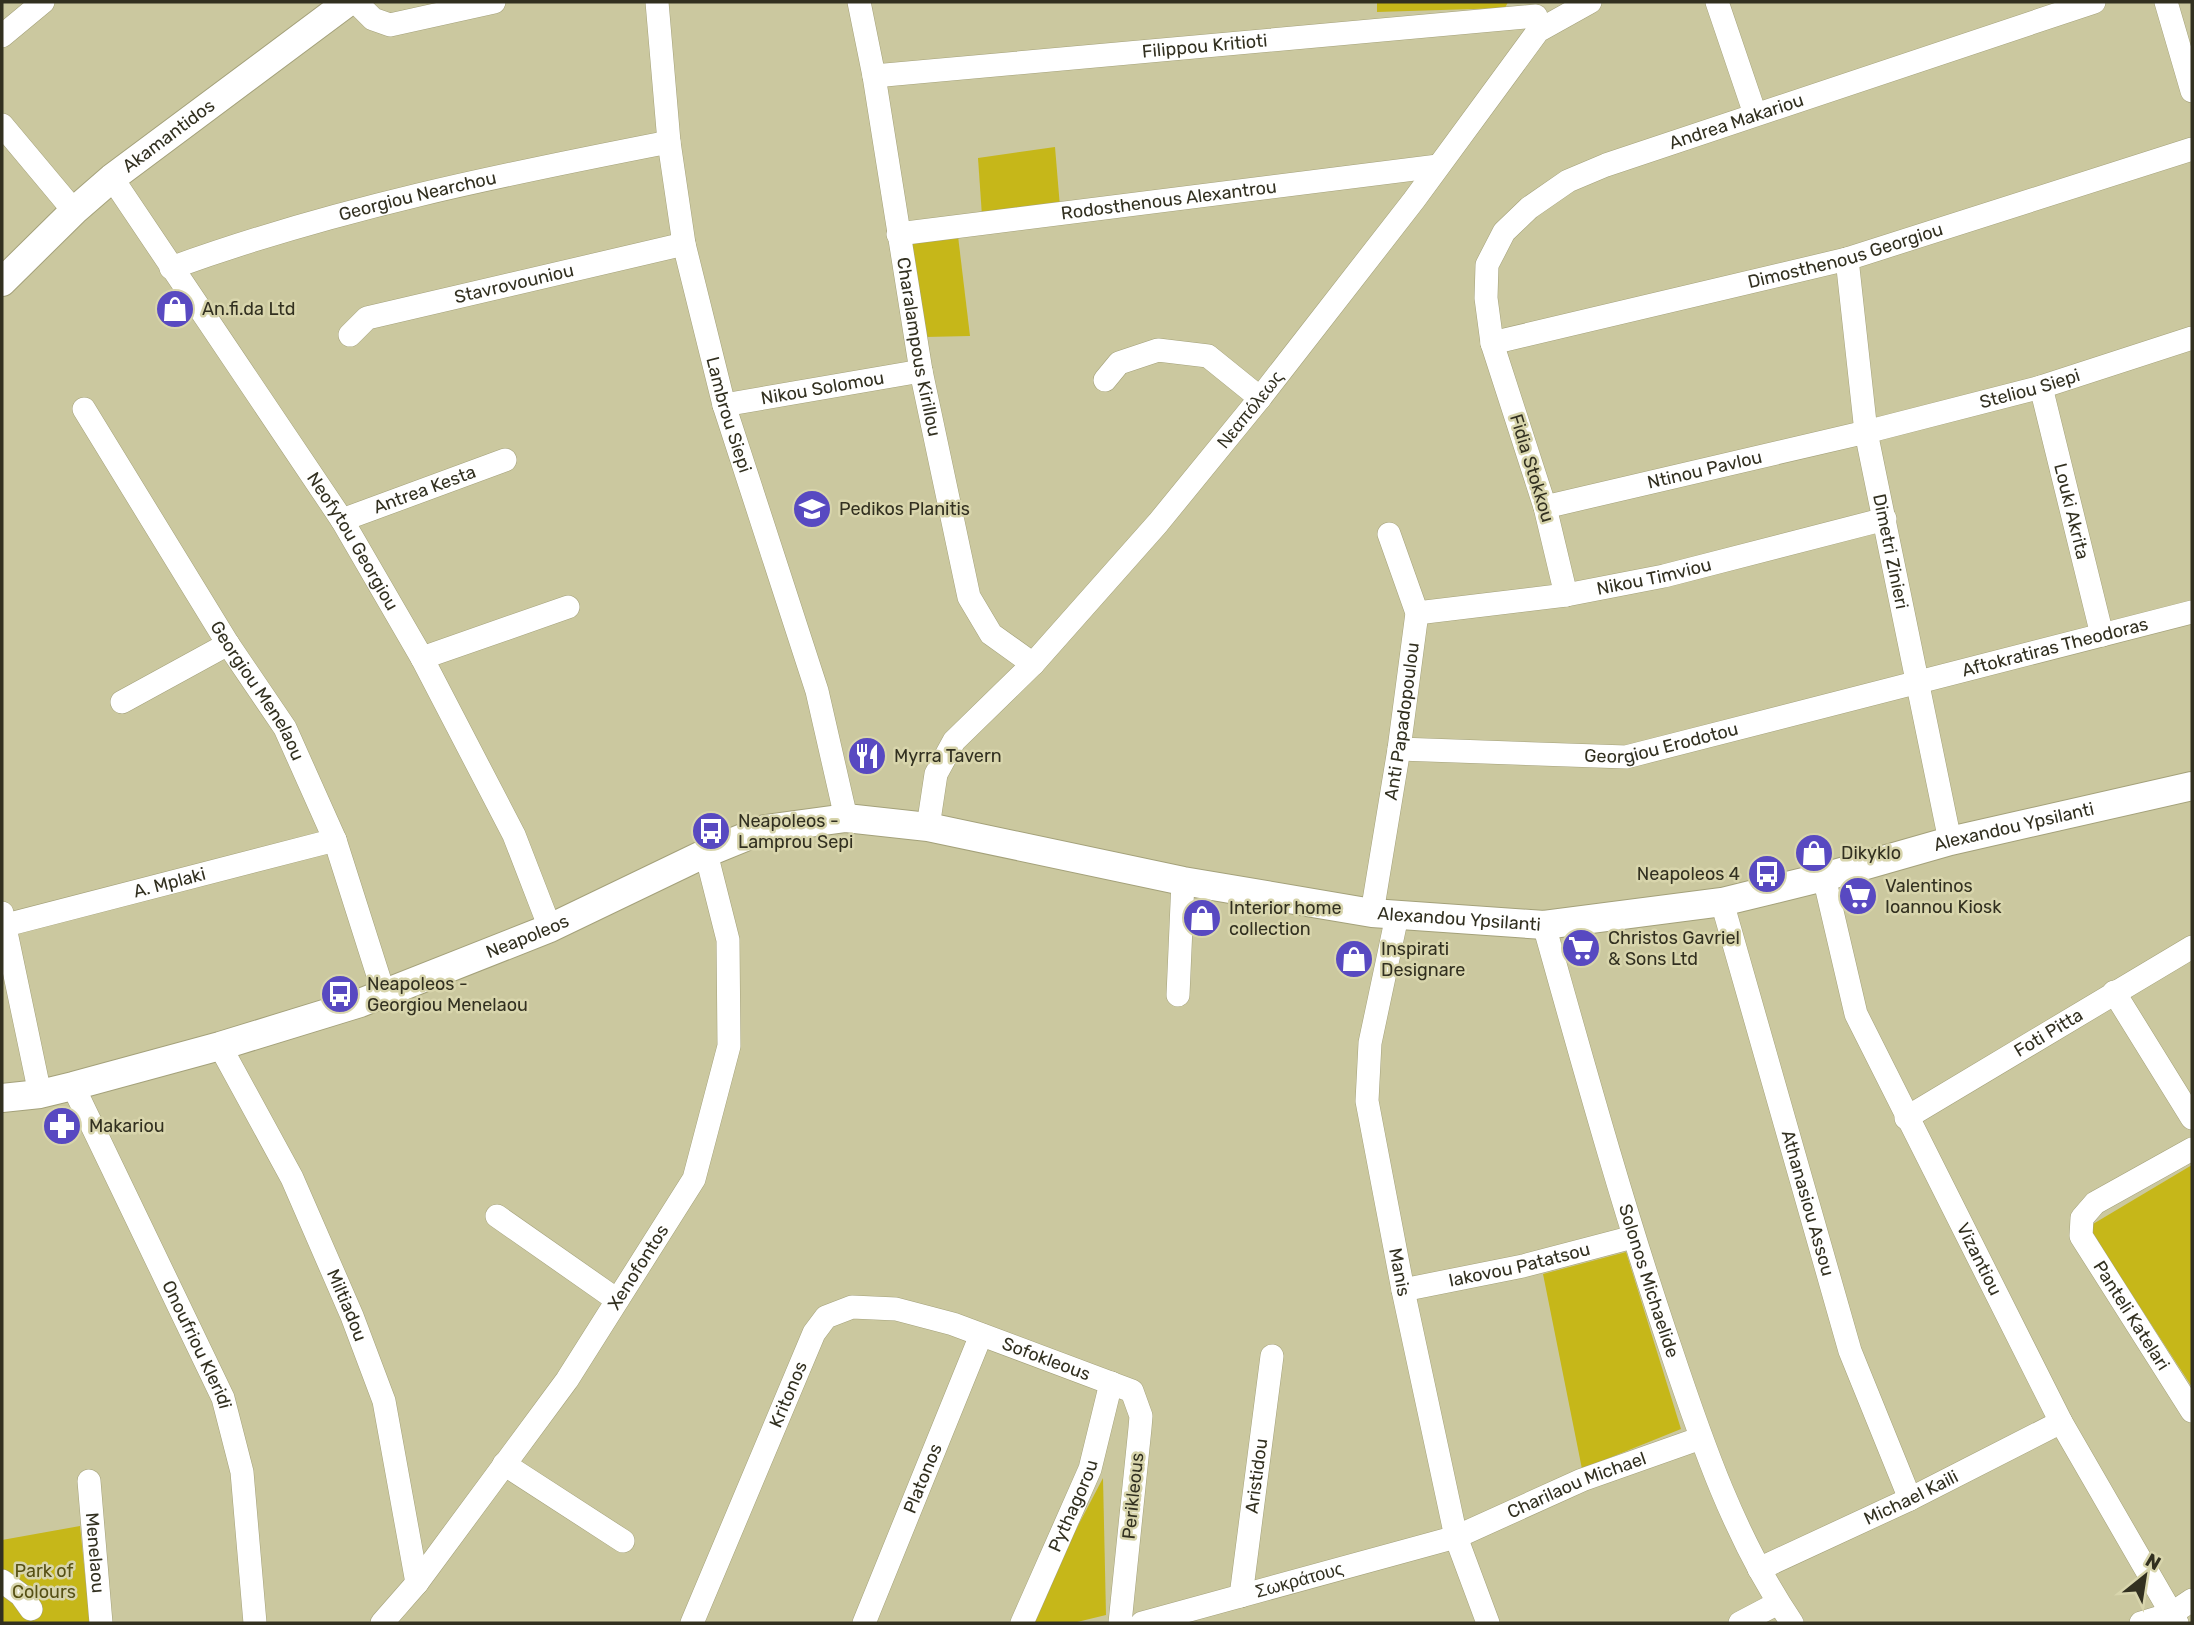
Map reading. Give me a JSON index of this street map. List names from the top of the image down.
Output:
{
  "streets": {
    "main road": ["Akamantidos", "Alexandou Ypsilanti", "Neapoleos"],
    "street": [
      "Filippou Kritioti",
      "Andrea Makariou",
      "Georgiou Nearchou",
      "Rodosthenous Alexantrou",
      "Dimosthenous Georgiou",
      "Stavrovouniou",
      "Charalampous Kirillou",
      "Nikou Solomou",
      "Steliou Siepi",
      "Νεαπόλεως",
      "Lambrou Siepi",
      "Fidia Stokkou",
      "Ntinou Pavlou",
      "Antrea Kesta",
      "Louki Akrita",
      "Neofytou Georgiou",
      "Dimetri Zinieri",
      "Nikou Timviou",
      "Aftokratiras Theodoras",
      "Georgiou Menelaou",
      "Anti Papadopoulou",
      "Georgiou Erodotou",
      "A. Mplaki",
      "Foti Pitta",
      "Athanasiou Assou",
      "Vizantiou",
      "Iakovou Patatsou",
      "Xenofontos",
      "Manis",
      "Solonos Michaelide",
      "Miltiadou",
      "Panteli Katelari",
      "Onoufriou Kleridi",
      "Sofokleous",
      "Kritonos",
      "Aristidou",
      "Platonos",
      "Charilaou Michael",
      "Perikleous",
      "Michael Kaili",
      "Pythagorou",
      "Menelaou",
      "Σωκράτους"
    ]
  },
  "crossings": [
    ["Filippou Kritioti", "Charalampous Kirillou"],
    ["Filippou Kritioti", "Νεαπόλεως"],
    ["Andrea Makariou", "Dimosthenous Georgiou"],
    ["Andrea Makariou", "Fidia Stokkou"],
    ["Akamantidos", "Neofytou Georgiou"],
    ["Georgiou Nearchou", "Lambrou Siepi"],
    ["Georgiou Nearchou", "Neofytou Georgiou"],
    ["Rodosthenous Alexantrou", "Charalampous Kirillou"],
    ["Rodosthenous Alexantrou", "Νεαπόλεως"],
    ["Dimosthenous Georgiou", "Fidia Stokkou"],
    ["Dimosthenous Georgiou", "Dimetri Zinieri"],
    ["Stavrovouniou", "Lambrou Siepi"],
    ["Charalampous Kirillou", "Nikou Solomou"],
    ["Charalampous Kirillou", "Νεαπόλεως"],
    ["Nikou Solomou", "Lambrou Siepi"],
    ["Steliou Siepi", "Ntinou Pavlou"],
    ["Steliou Siepi", "Louki Akrita"],
    ["Steliou Siepi", "Dimetri Zinieri"],
    ["Νεαπόλεως", "Alexandou Ypsilanti"],
    ["Νεαπόλεως", "Neapoleos"],
    ["Lambrou Siepi", "Neapoleos"],
    ["Fidia Stokkou", "Ntinou Pavlou"],
    ["Fidia Stokkou", "Nikou Timviou"],
    ["Ntinou Pavlou", "Dimetri Zinieri"],
    ["Antrea Kesta", "Neofytou Georgiou"],
    ["Louki Akrita", "Aftokratiras Theodoras"],
    ["Neofytou Georgiou", "Neapoleos"],
    ["Dimetri Zinieri", "Nikou Timviou"],
    ["Dimetri Zinieri", "Aftokratiras Theodoras"],
    ["Dimetri Zinieri", "Georgiou Erodotou"],
    ["Dimetri Zinieri", "Alexandou Ypsilanti"],
    ["Nikou Timviou", "Anti Papadopoulou"],
    ["Aftokratiras Theodoras", "Georgiou Erodotou"],
    ["Georgiou Menelaou", "A. Mplaki"],
    ["Georgiou Menelaou", "Neapoleos"],
    ["Anti Papadopoulou", "Georgiou Erodotou"],
    ["Anti Papadopoulou", "Alexandou Ypsilanti"],
    ["Anti Papadopoulou", "Manis"],
    ["Alexandou Ypsilanti", "Neapoleos"],
    ["Alexandou Ypsilanti", "Athanasiou Assou"],
    ["Alexandou Ypsilanti", "Vizantiou"],
    ["Alexandou Ypsilanti", "Manis"],
    ["Alexandou Ypsilanti", "Solonos Michaelide"],
    ["Neapoleos", "Xenofontos"],
    ["Neapoleos", "Miltiadou"],
    ["Neapoleos", "Onoufriou Kleridi"],
    ["Foti Pitta", "Vizantiou"],
    ["Athanasiou Assou", "Michael Kaili"],
    ["Vizantiou", "Michael Kaili"],
    ["Iakovou Patatsou", "Manis"],
    ["Iakovou Patatsou", "Solonos Michaelide"],
    ["Xenofontos", "Miltiadou"],
    ["Manis", "Charilaou Michael"],
    ["Manis", "Σωκράτους"],
    ["Solonos Michaelide", "Charilaou Michael"],
    ["Solonos Michaelide", "Michael Kaili"],
    ["Sofokleous", "Kritonos"],
    ["Sofokleous", "Platonos"],
    ["Sofokleous", "Perikleous"],
    ["Sofokleous", "Pythagorou"],
    ["Kritonos", "Platonos"],
    ["Aristidou", "Σωκράτους"],
    ["Charilaou Michael", "Σωκράτους"],
    ["Perikleous", "Pythagorou"]
  ],
  "parks": ["Park of Colours"],
  "places": {
    "shop": [
      "An.fi.da Ltd",
      "Dikyklo",
      "Interior home collection",
      "Inspirati Designare"
    ],
    "school or university": ["Pedikos Planitis"],
    "restaurant": ["Myrra Tavern"],
    "bus stop": ["Neapoleos - Lamprou Sepi", "Neapoleos 4", "Neapoleos - Georgiou Menelaou"],
    "supermarket": ["Valentinos Ioannou Kiosk", "Christos Gavriel & Sons Ltd"],
    "pharmacy": ["Makariou"]
  },
  "north": "top right"
}
